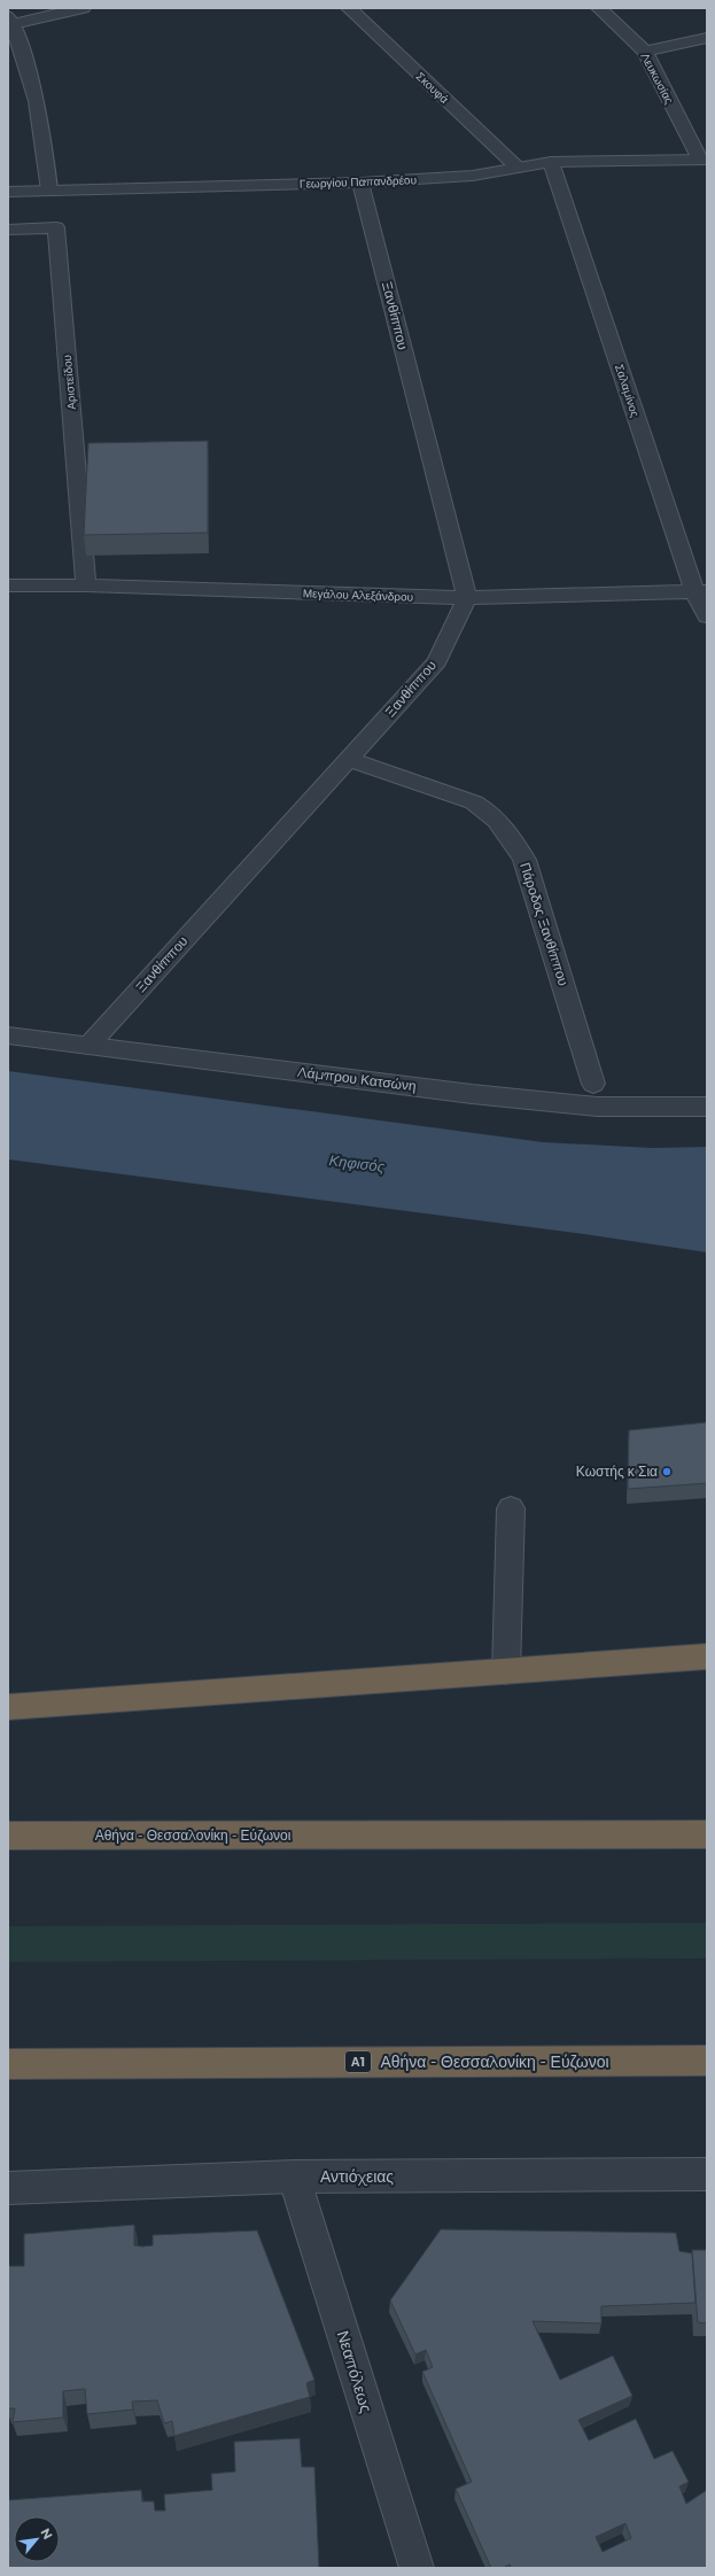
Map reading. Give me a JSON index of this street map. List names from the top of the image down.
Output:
{
  "streets": {
    "highway": ["Αθήνα - Θεσσαλονίκη - Εύζωνοι", "Α1"],
    "street": [
      "Λευκωσίας",
      "Σκουφά",
      "Γεωργίου Παπανδρέου",
      "Ξανθίππου",
      "Αριστείδου",
      "Σαλαμίνος",
      "Μεγάλου Αλεξάνδρου",
      "Πάροδος Ξανθίππου",
      "Λάμπρου Κατσώνη",
      "Αντιόχειας",
      "Νεαπόλεως"
    ]
  },
  "crossings": [
    ["Λευκωσίας", "Γεωργίου Παπανδρέου"],
    ["Σκουφά", "Γεωργίου Παπανδρέου"],
    ["Γεωργίου Παπανδρέου", "Ξανθίππου"],
    ["Γεωργίου Παπανδρέου", "Σαλαμίνος"],
    ["Ξανθίππου", "Μεγάλου Αλεξάνδρου"],
    ["Ξανθίππου", "Πάροδος Ξανθίππου"],
    ["Ξανθίππου", "Λάμπρου Κατσώνη"],
    ["Αριστείδου", "Μεγάλου Αλεξάνδρου"],
    ["Σαλαμίνος", "Μεγάλου Αλεξάνδρου"],
    ["Αντιόχειας", "Νεαπόλεως"]
  ],
  "water": ["Κηφισός"],
  "places": ["Κωστής κ Σια"],
  "north": "top right"
}
